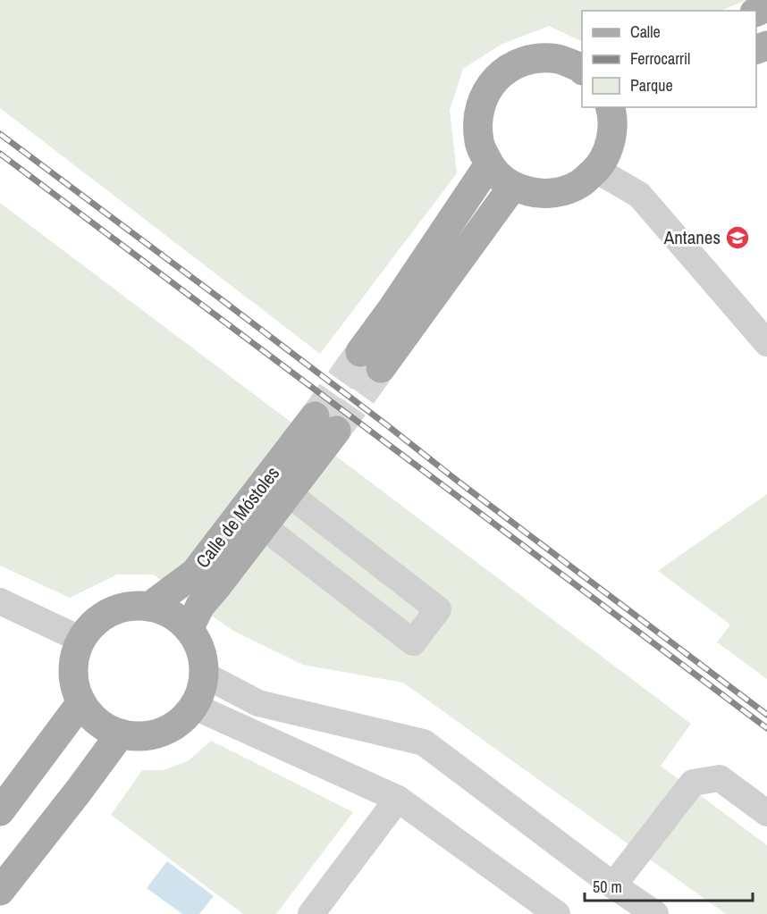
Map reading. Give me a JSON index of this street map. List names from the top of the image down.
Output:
{
  "streets": {
    "main road": ["Calle de Móstoles"]
  },
  "places": {
    "school or university": ["Antanes"]
  },
  "legend": ["Calle", "Ferrocarril", "Parque"],
  "scale_bar": "50 m"
}
